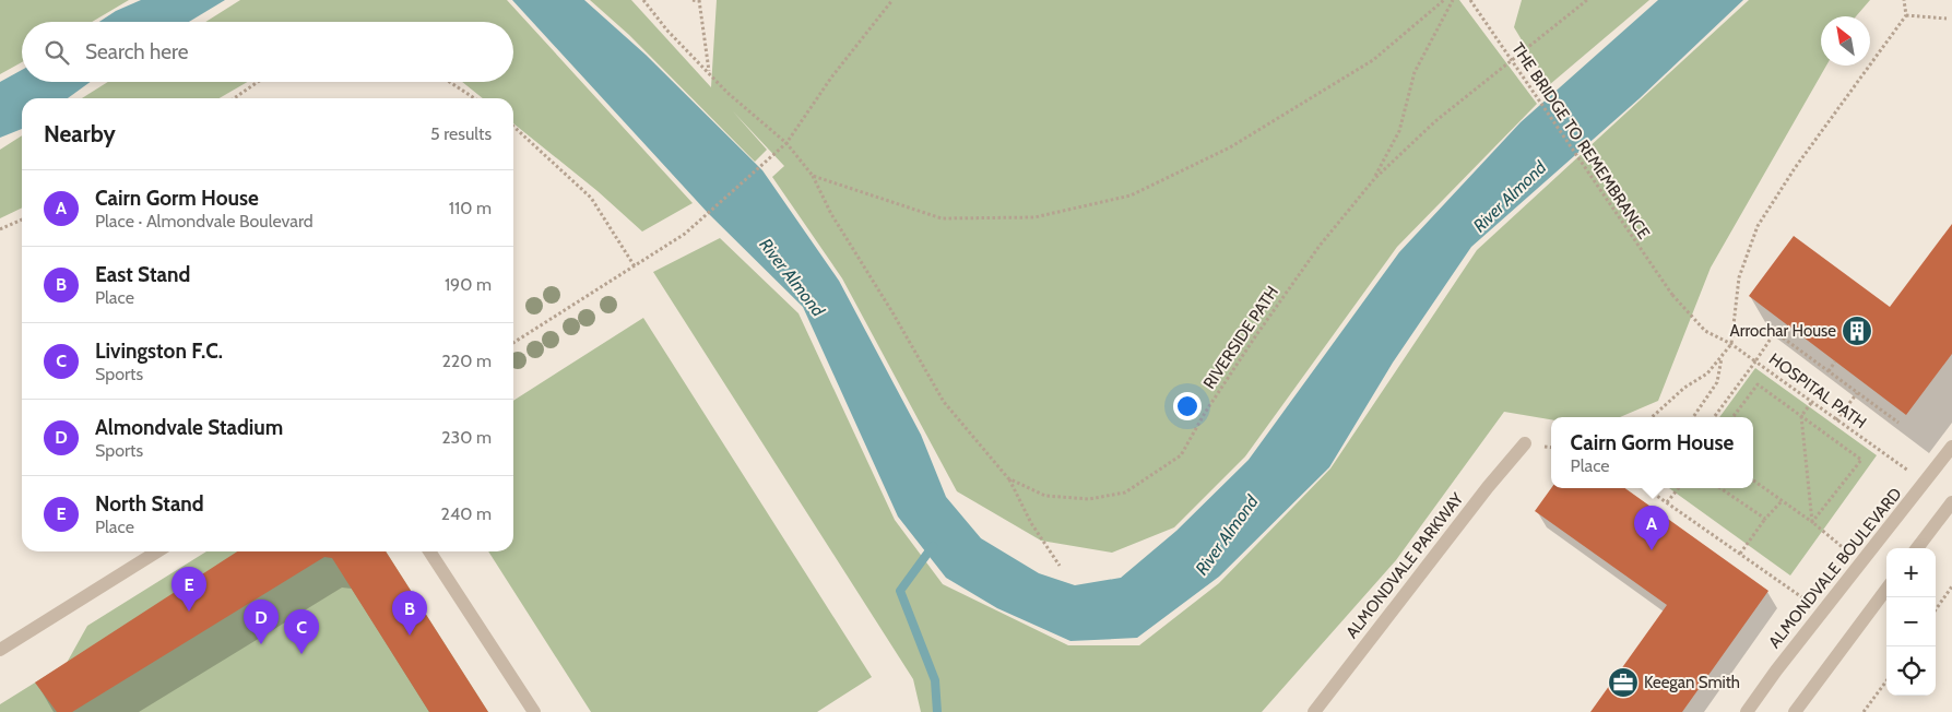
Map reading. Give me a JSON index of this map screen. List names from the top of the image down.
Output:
{
  "streets": {
    "street": ["ALMONDVALE PARKWAY", "ALMONDVALE BOULEVARD"],
    "path": ["THE BRIDGE TO REMEMBRANCE", "RIVERSIDE PATH", "HOSPITAL PATH"]
  },
  "crossings": [
    ["HOSPITAL PATH", "ALMONDVALE BOULEVARD"]
  ],
  "water": ["River Almond"],
  "places": {
    "building": ["Arrochar House"],
    "office": ["Keegan Smith"]
  },
  "north": "top left",
  "page": {
    "search": "Search here",
    "heading": ["Nearby", "5 results"],
    "list": [
      {
        "mark": "A",
        "name": "Cairn Gorm House",
        "note": "Place · Almondvale Boulevard",
        "value": "110 m"
      },
      {
        "mark": "B",
        "name": "East Stand",
        "note": "Place",
        "value": "190 m"
      },
      {
        "mark": "C",
        "name": "Livingston F.C.",
        "note": "Sports",
        "value": "220 m"
      },
      {
        "mark": "D",
        "name": "Almondvale Stadium",
        "note": "Sports",
        "value": "230 m"
      },
      {
        "mark": "E",
        "name": "North Stand",
        "note": "Place",
        "value": "240 m"
      }
    ],
    "popup": ["Cairn Gorm House", "Place"],
    "pins": [
      "A",
      "E",
      "B",
      "D",
      "C"
    ],
    "map_buttons": ["+", "−"]
  }
}
